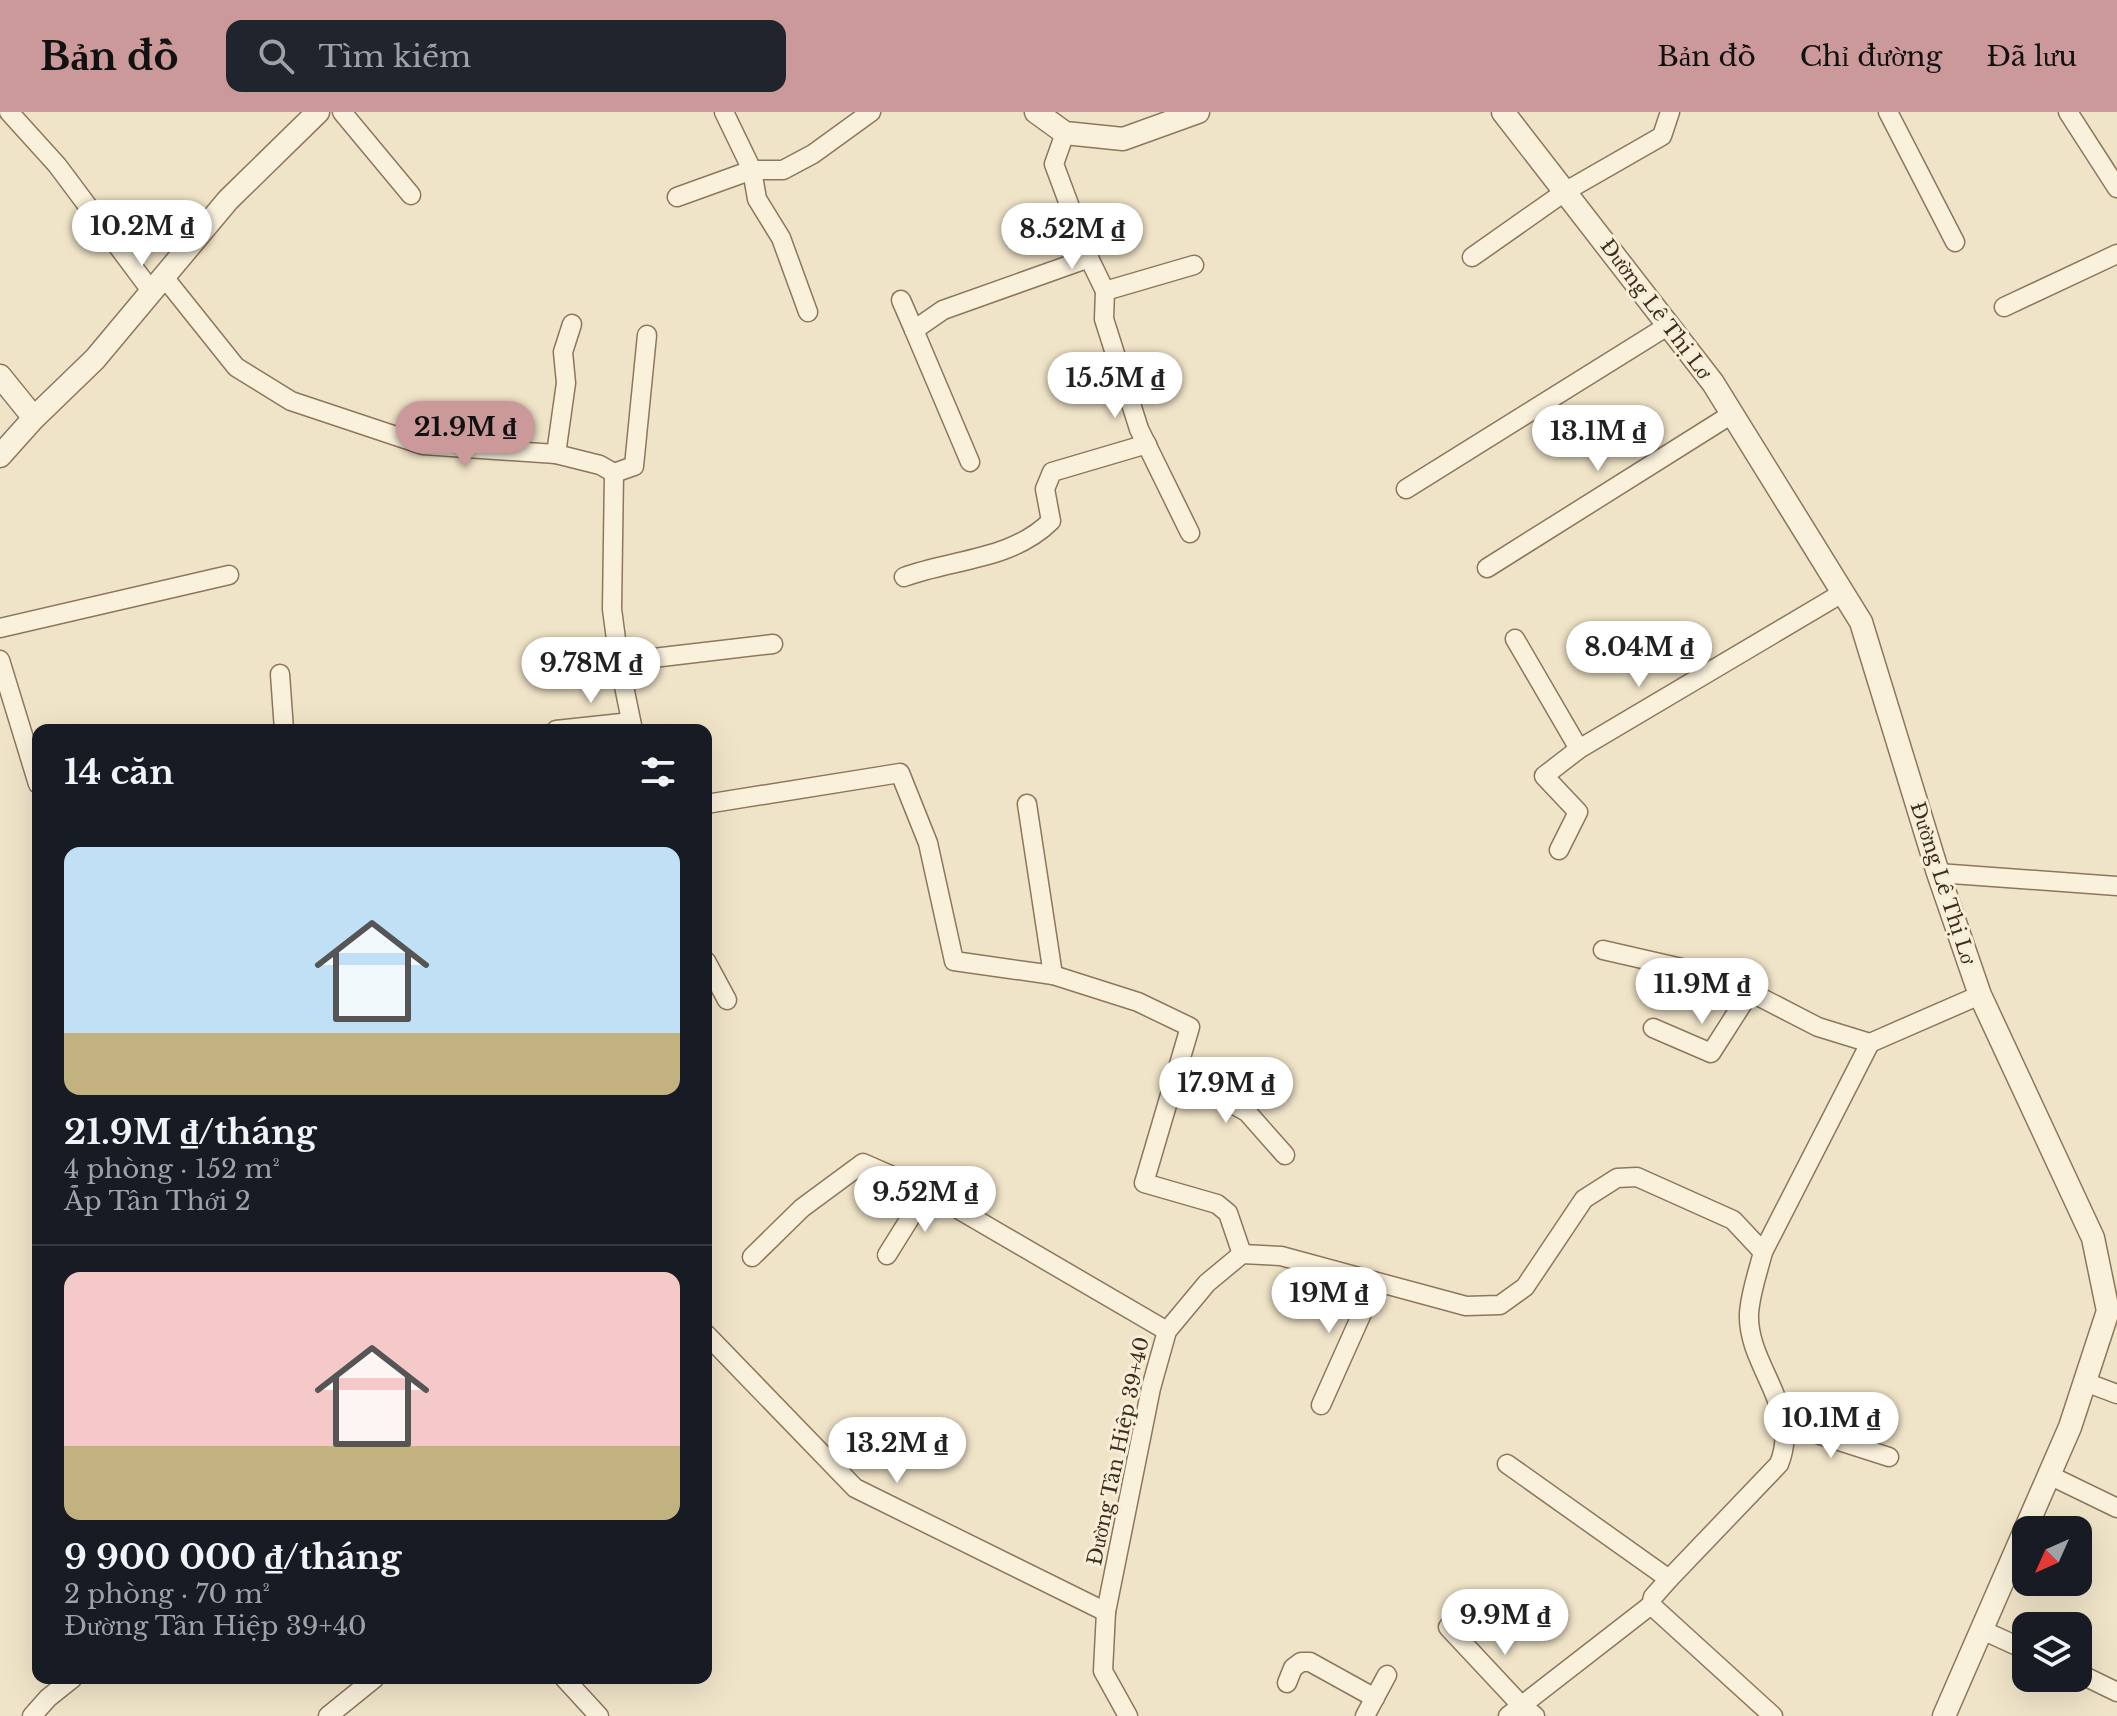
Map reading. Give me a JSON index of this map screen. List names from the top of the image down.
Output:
{
  "streets": {
    "street": ["Đường Lê Thị Lơ", "Đường Tân Hiệp 39+40"]
  },
  "north": "bottom left",
  "page": {
    "header": "Bản đồ",
    "search": "Tìm kiếm",
    "nav": ["Bản đồ", "Chỉ đường", "Đã lưu"],
    "price": [
      "10.2M ₫",
      "8.52M ₫",
      "15.5M ₫",
      "21.9M ₫",
      "13.1M ₫",
      "8.04M ₫",
      "9.78M ₫",
      "11.9M ₫",
      "17.9M ₫",
      "9.52M ₫",
      "19M ₫",
      "10.1M ₫",
      "13.2M ₫",
      "9.9M ₫"
    ],
    "heading": "14 căn",
    "list": [
      {
        "name": "21.9M ₫/tháng",
        "note": "4 phòng · 152 m² · Ấp Tân Thới 2"
      },
      {
        "name": "9 900 000 ₫/tháng",
        "note": "2 phòng · 70 m² · Đường Tân Hiệp 39+40"
      }
    ]
  }
}
